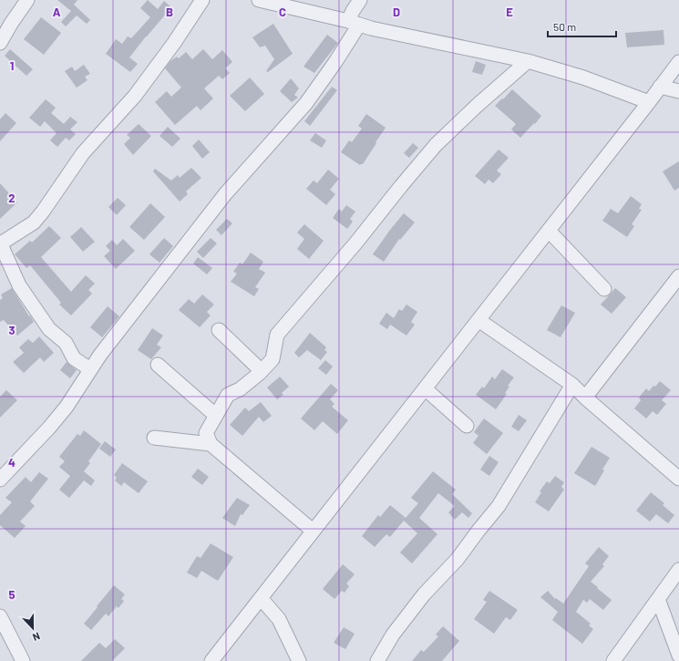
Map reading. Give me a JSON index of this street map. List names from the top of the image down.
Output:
{
  "scale_bar": "50 m",
  "north": "bottom",
  "grid": {
    "columns": [
      "A",
      "B",
      "C",
      "D",
      "E"
    ],
    "rows": [
      "1",
      "2",
      "3",
      "4",
      "5"
    ]
  }
}
